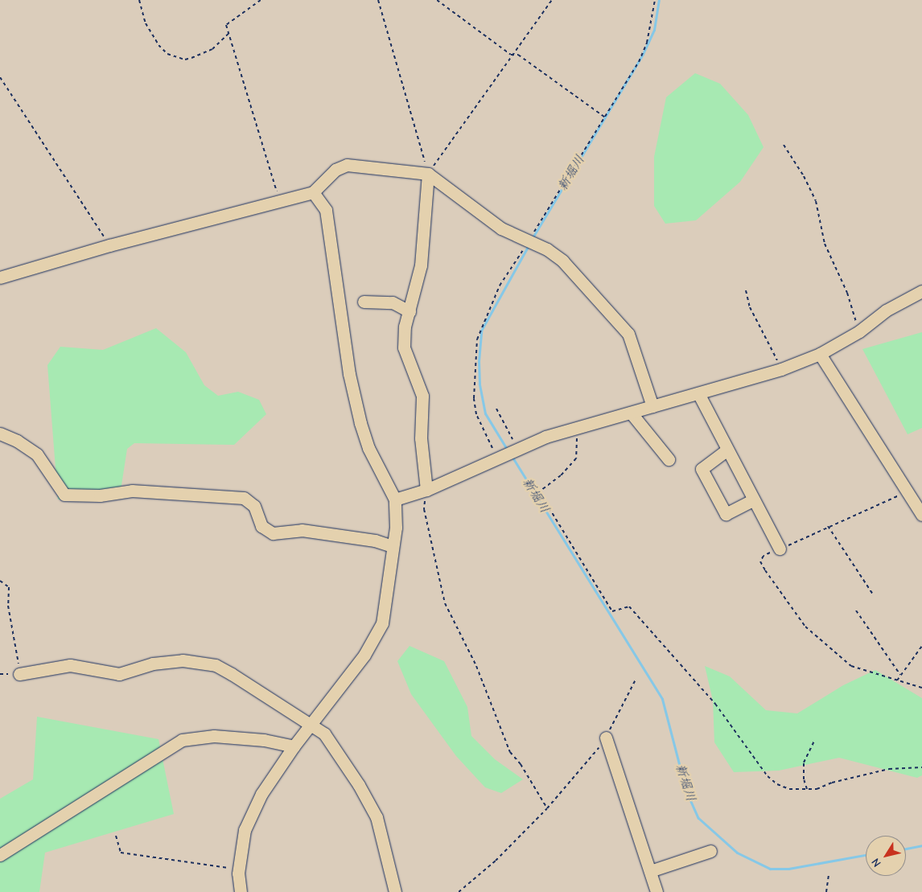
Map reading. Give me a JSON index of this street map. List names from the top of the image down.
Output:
{
  "water": ["新堀川"],
  "north": "bottom left"
}
